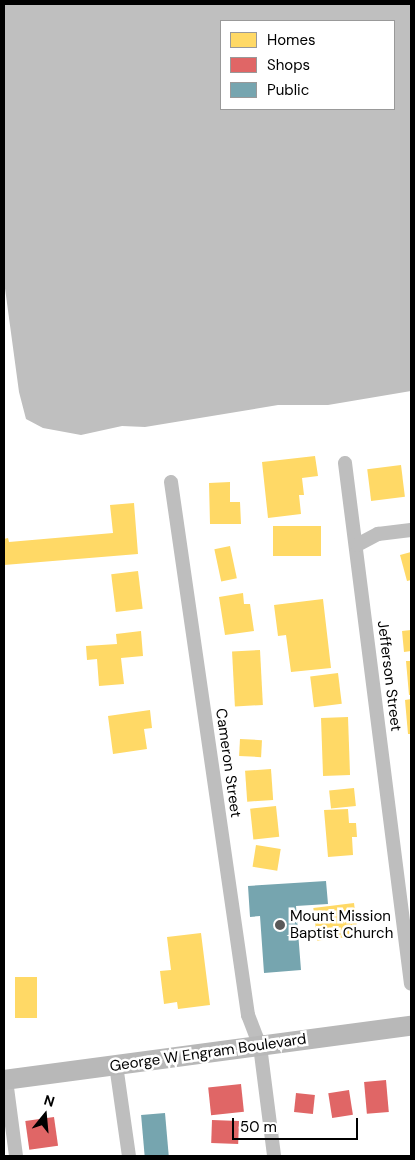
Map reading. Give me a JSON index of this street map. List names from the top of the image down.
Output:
{
  "streets": {
    "main road": ["George W Engram Boulevard"],
    "street": ["Jefferson Street", "Cameron Street"]
  },
  "crossings": [
    ["Cameron Street", "George W Engram Boulevard"]
  ],
  "places": ["Mount Mission Baptist Church"],
  "legend": ["Homes", "Shops", "Public"],
  "scale_bar": "50 m",
  "north": "top"
}
